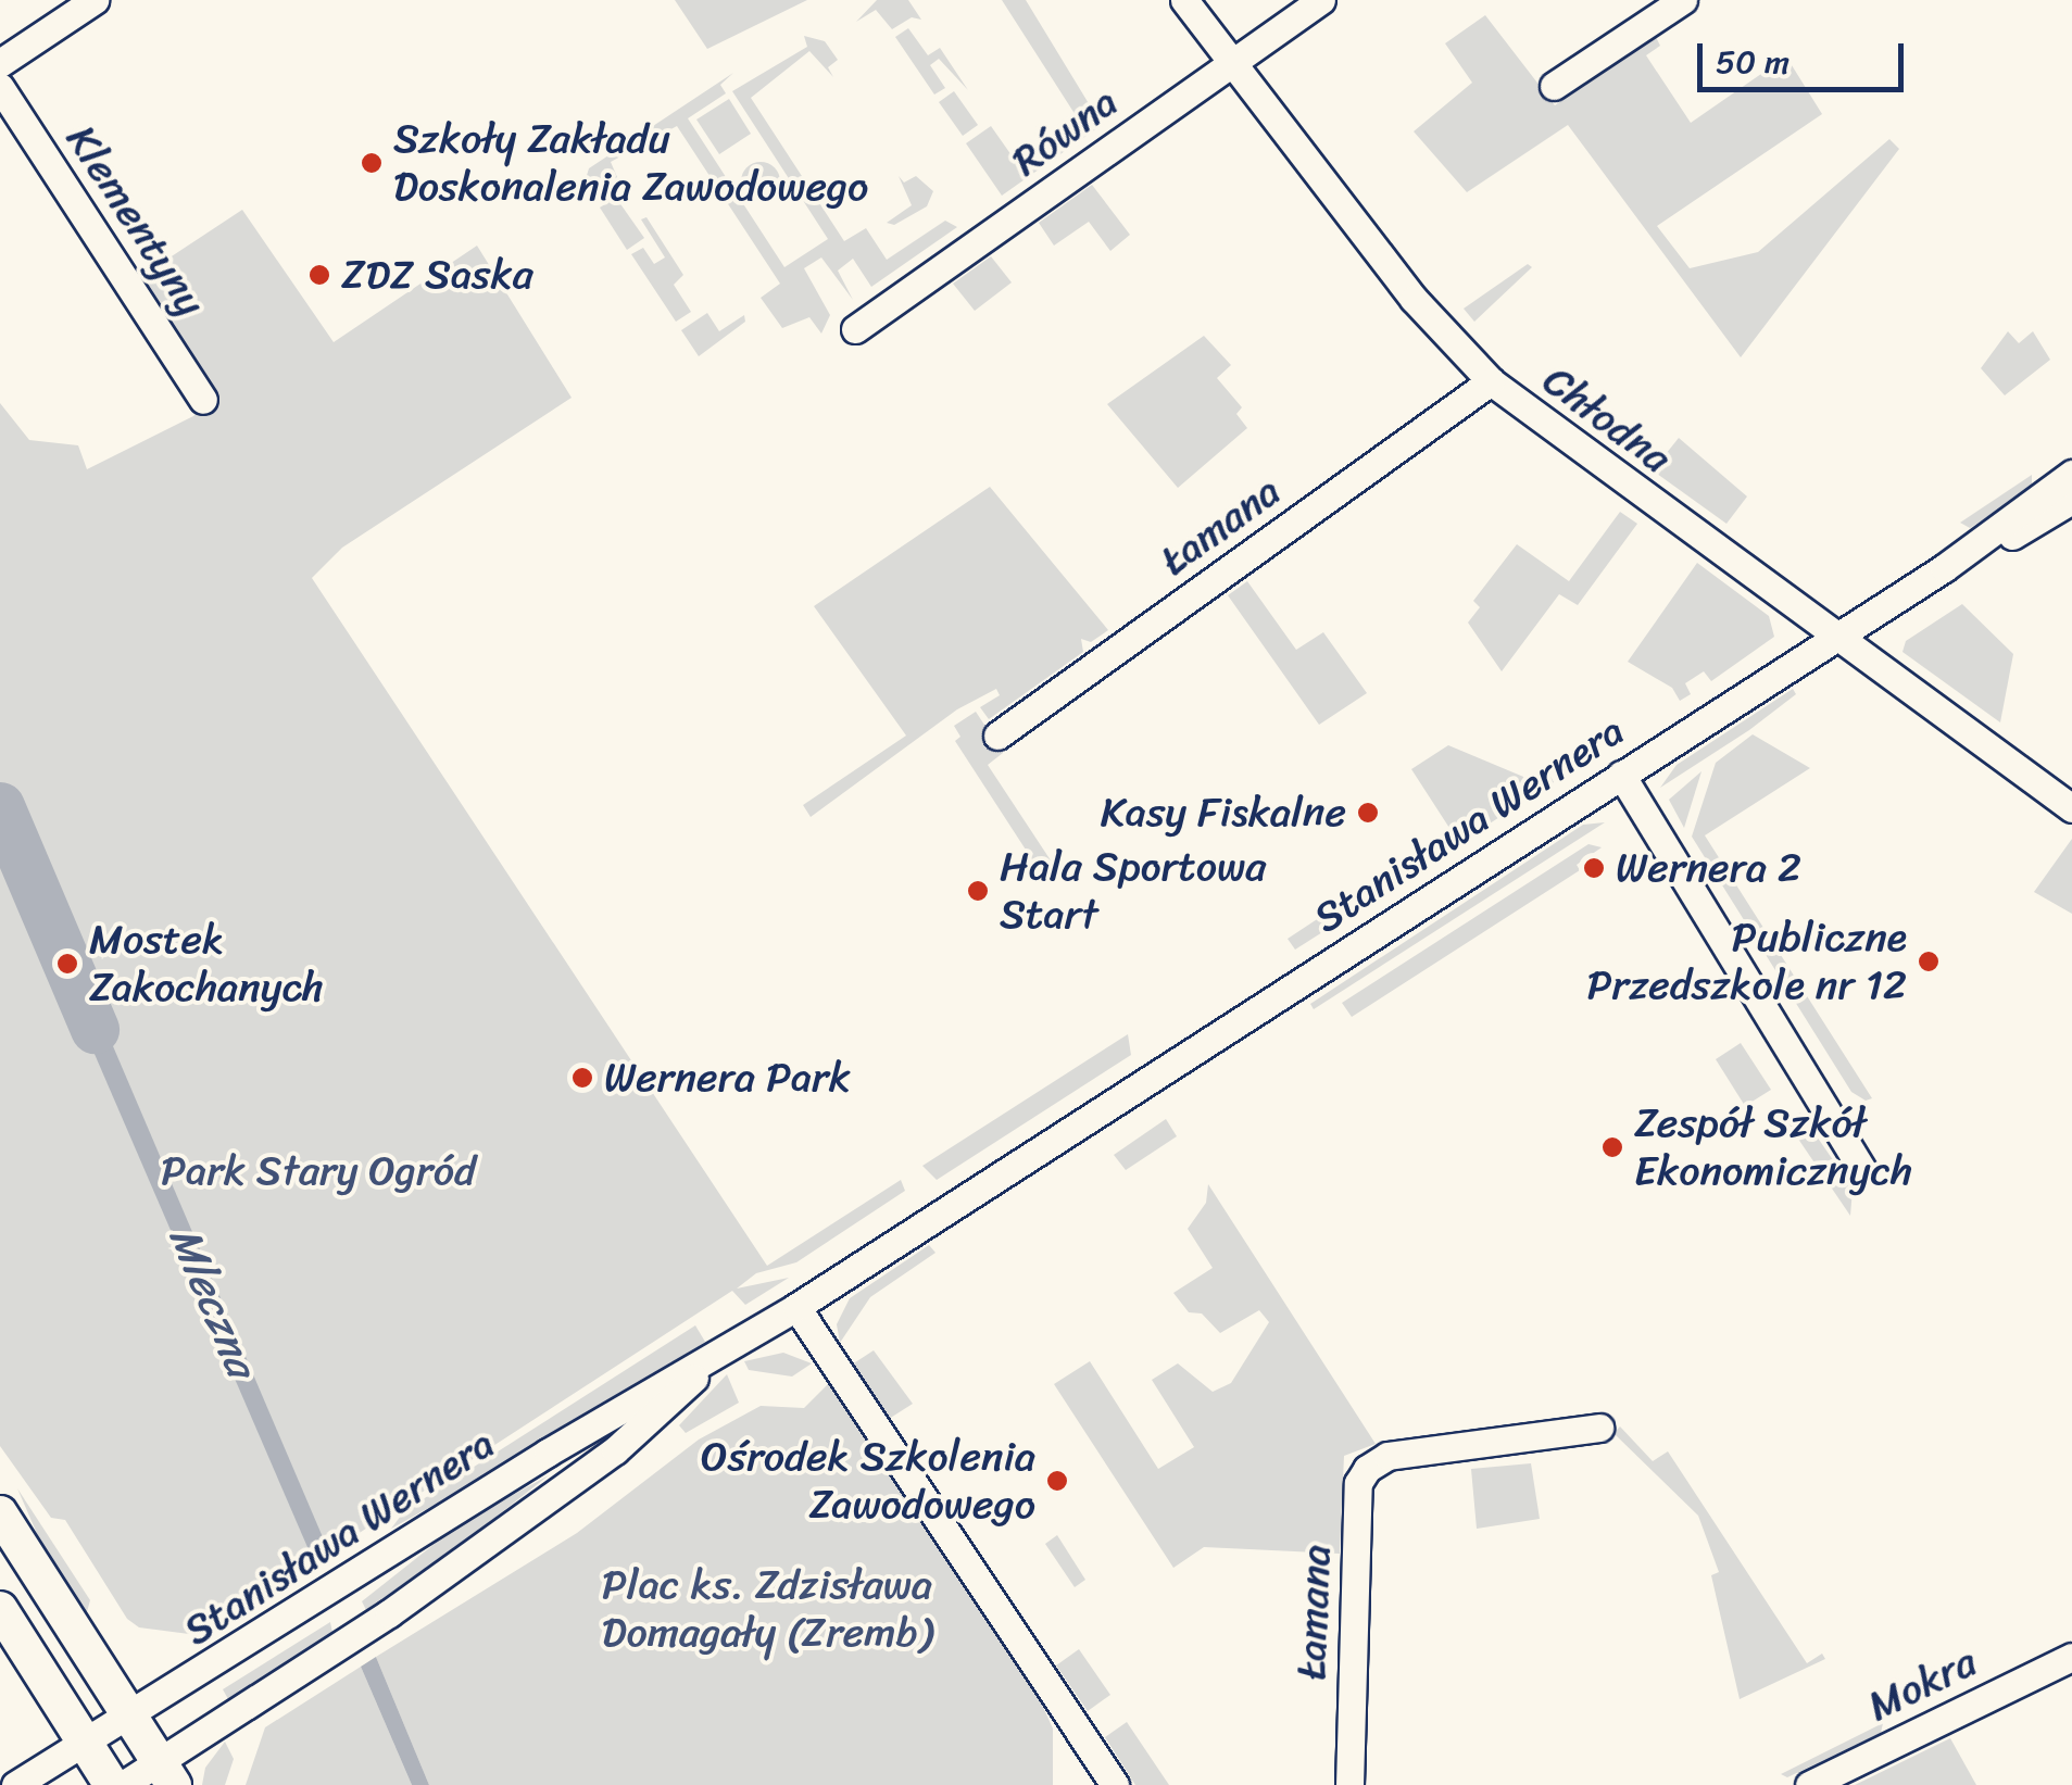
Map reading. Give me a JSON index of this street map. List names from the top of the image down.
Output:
{
  "streets": {
    "street": [
      "Równa",
      "Klementyny",
      "Chłodna",
      "Łamana",
      "Stanisława Wernera",
      "Mokra"
    ]
  },
  "crossings": [
    ["Równa", "Chłodna"],
    ["Chłodna", "Łamana"],
    ["Chłodna", "Stanisława Wernera"]
  ],
  "water": ["Mleczna"],
  "parks": ["Park Stary Ogród", "Plac ks. Zdzisława Domagały (Zremb)"],
  "places": [
    "Szkoły Zakładu Doskonalenia Zawodowego",
    "ZDZ Saska",
    "Kasy Fiskalne",
    "Wernera 2",
    "Hala Sportowa Start",
    "Publiczne Przedszkole nr 12",
    "Mostek Zakochanych",
    "Wernera Park",
    "Zespół Szkół Ekonomicznych",
    "Ośrodek Szkolenia Zawodowego"
  ],
  "scale_bar": "50 m"
}
